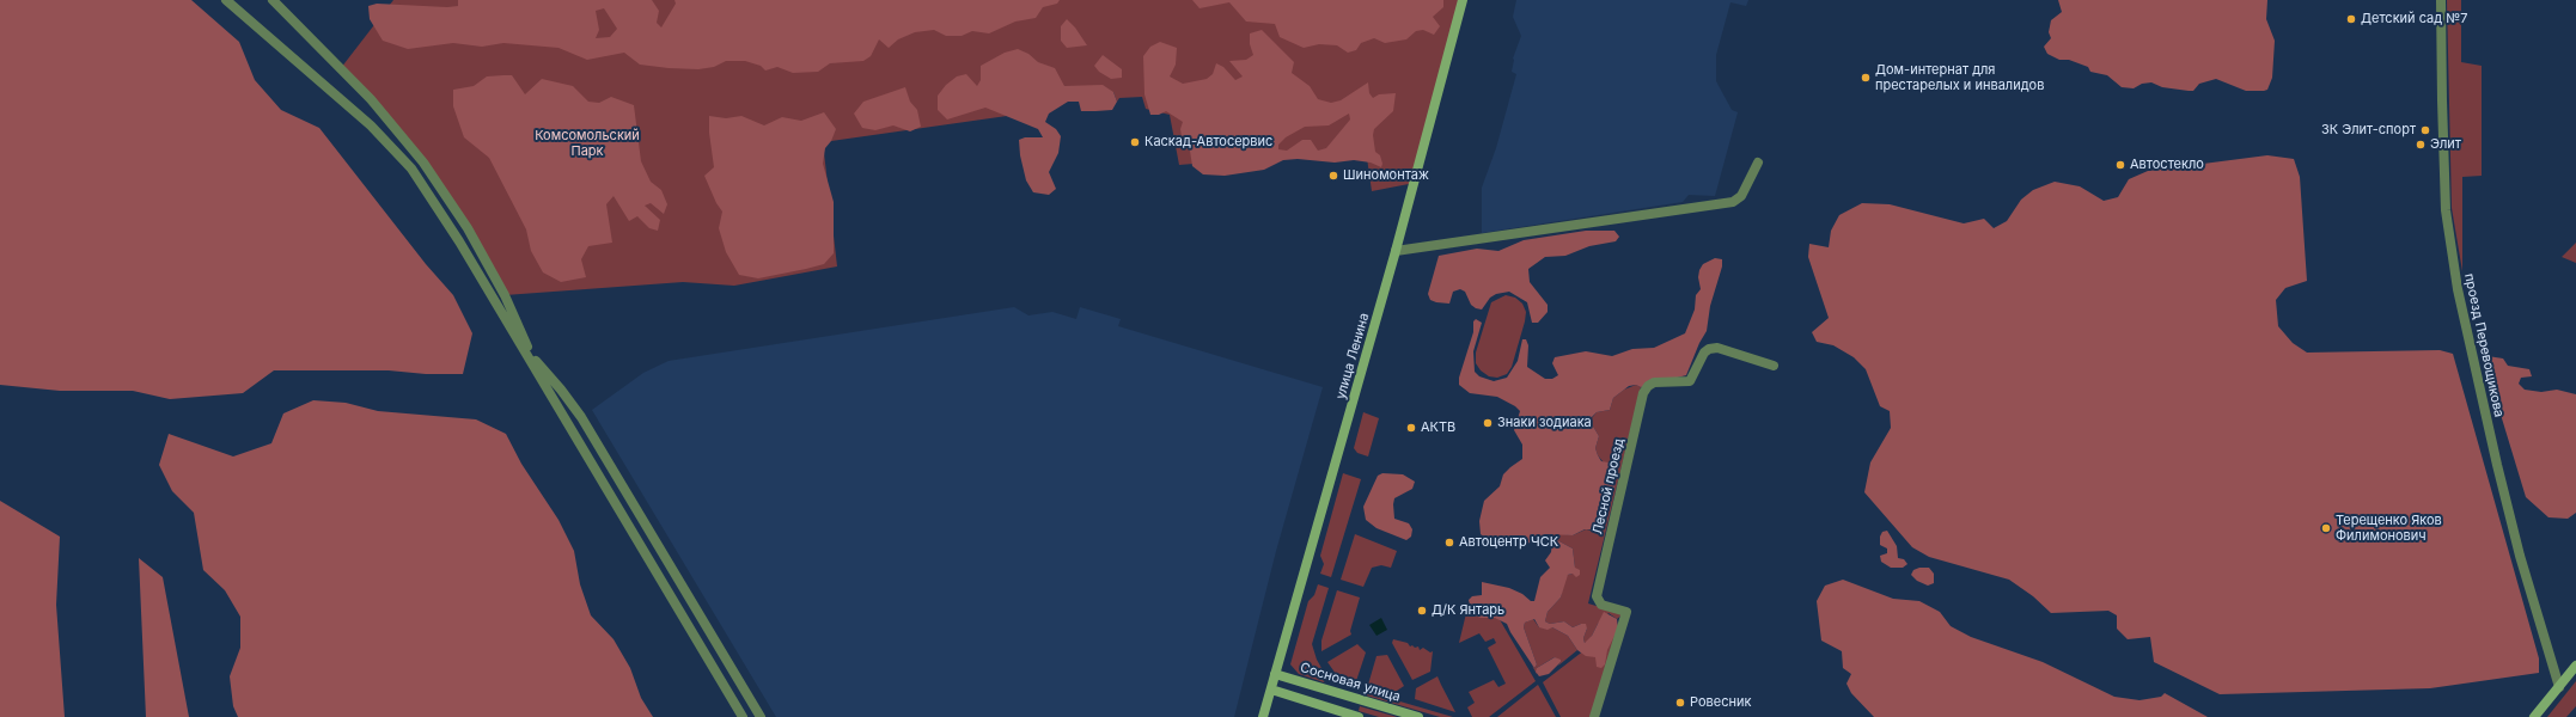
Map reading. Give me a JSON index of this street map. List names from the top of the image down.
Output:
{
  "streets": {
    "main road": ["улица Ленина", "Сосновая улица"],
    "street": ["проезд Перевощикова", "Лесной проезд"]
  },
  "crossings": [
    ["улица Ленина", "Сосновая улица"]
  ],
  "parks": ["Комсомольский Парк"],
  "places": [
    "Детский сад №7",
    "Дом-интернат для престарелых и инвалидов",
    "ЗК Элит-спорт",
    "Каскад-Автосервис",
    "Элит",
    "Автостекло",
    "Шиномонтаж",
    "Знаки зодиака",
    "АКТВ",
    "Терещенко Яков Филимонович",
    "Автоцентр ЧСК",
    "Д/К Янтарь",
    "Ровесник"
  ]
}
